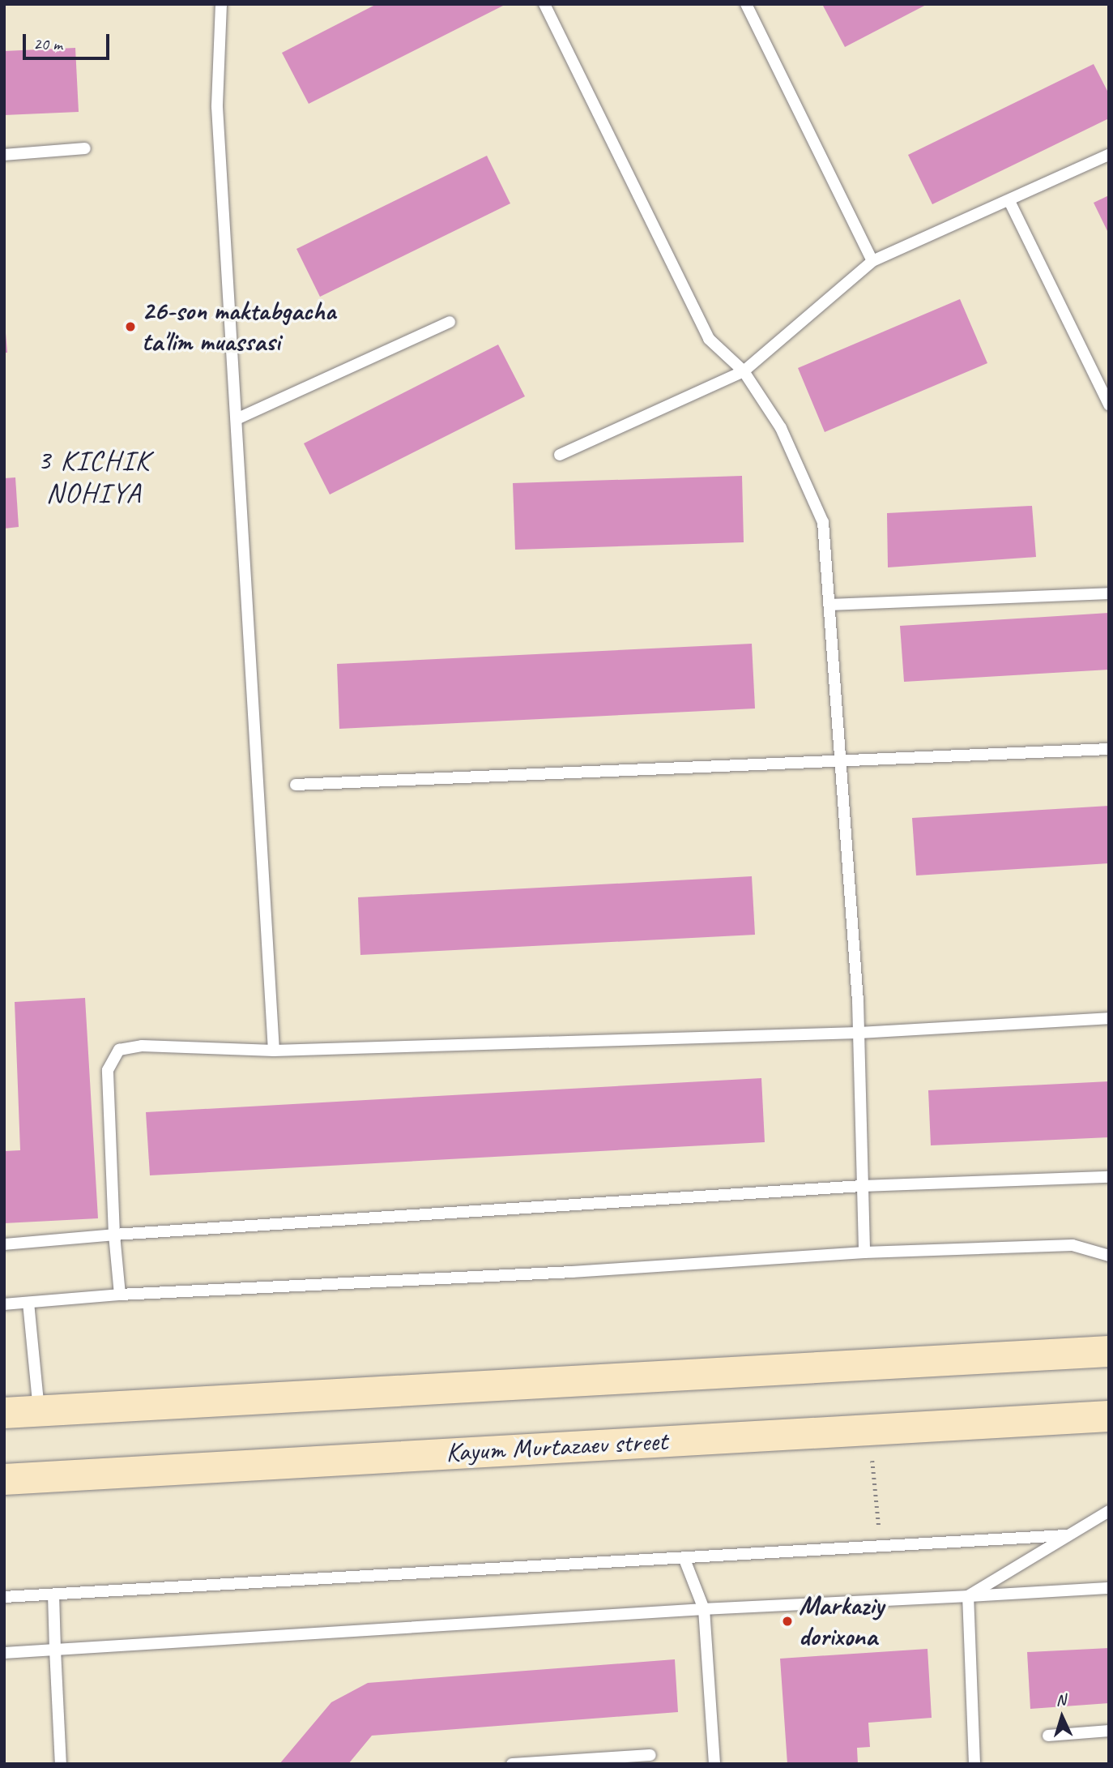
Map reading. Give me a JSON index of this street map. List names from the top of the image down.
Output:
{
  "streets": {
    "street": ["Kayum Murtazaev street"]
  },
  "districts": ["3 KICHIK NOHIYA"],
  "places": ["26-son maktabgacha ta'lim muassasi", "Markaziy dorixona"],
  "scale_bar": "20 m",
  "north": "top"
}
